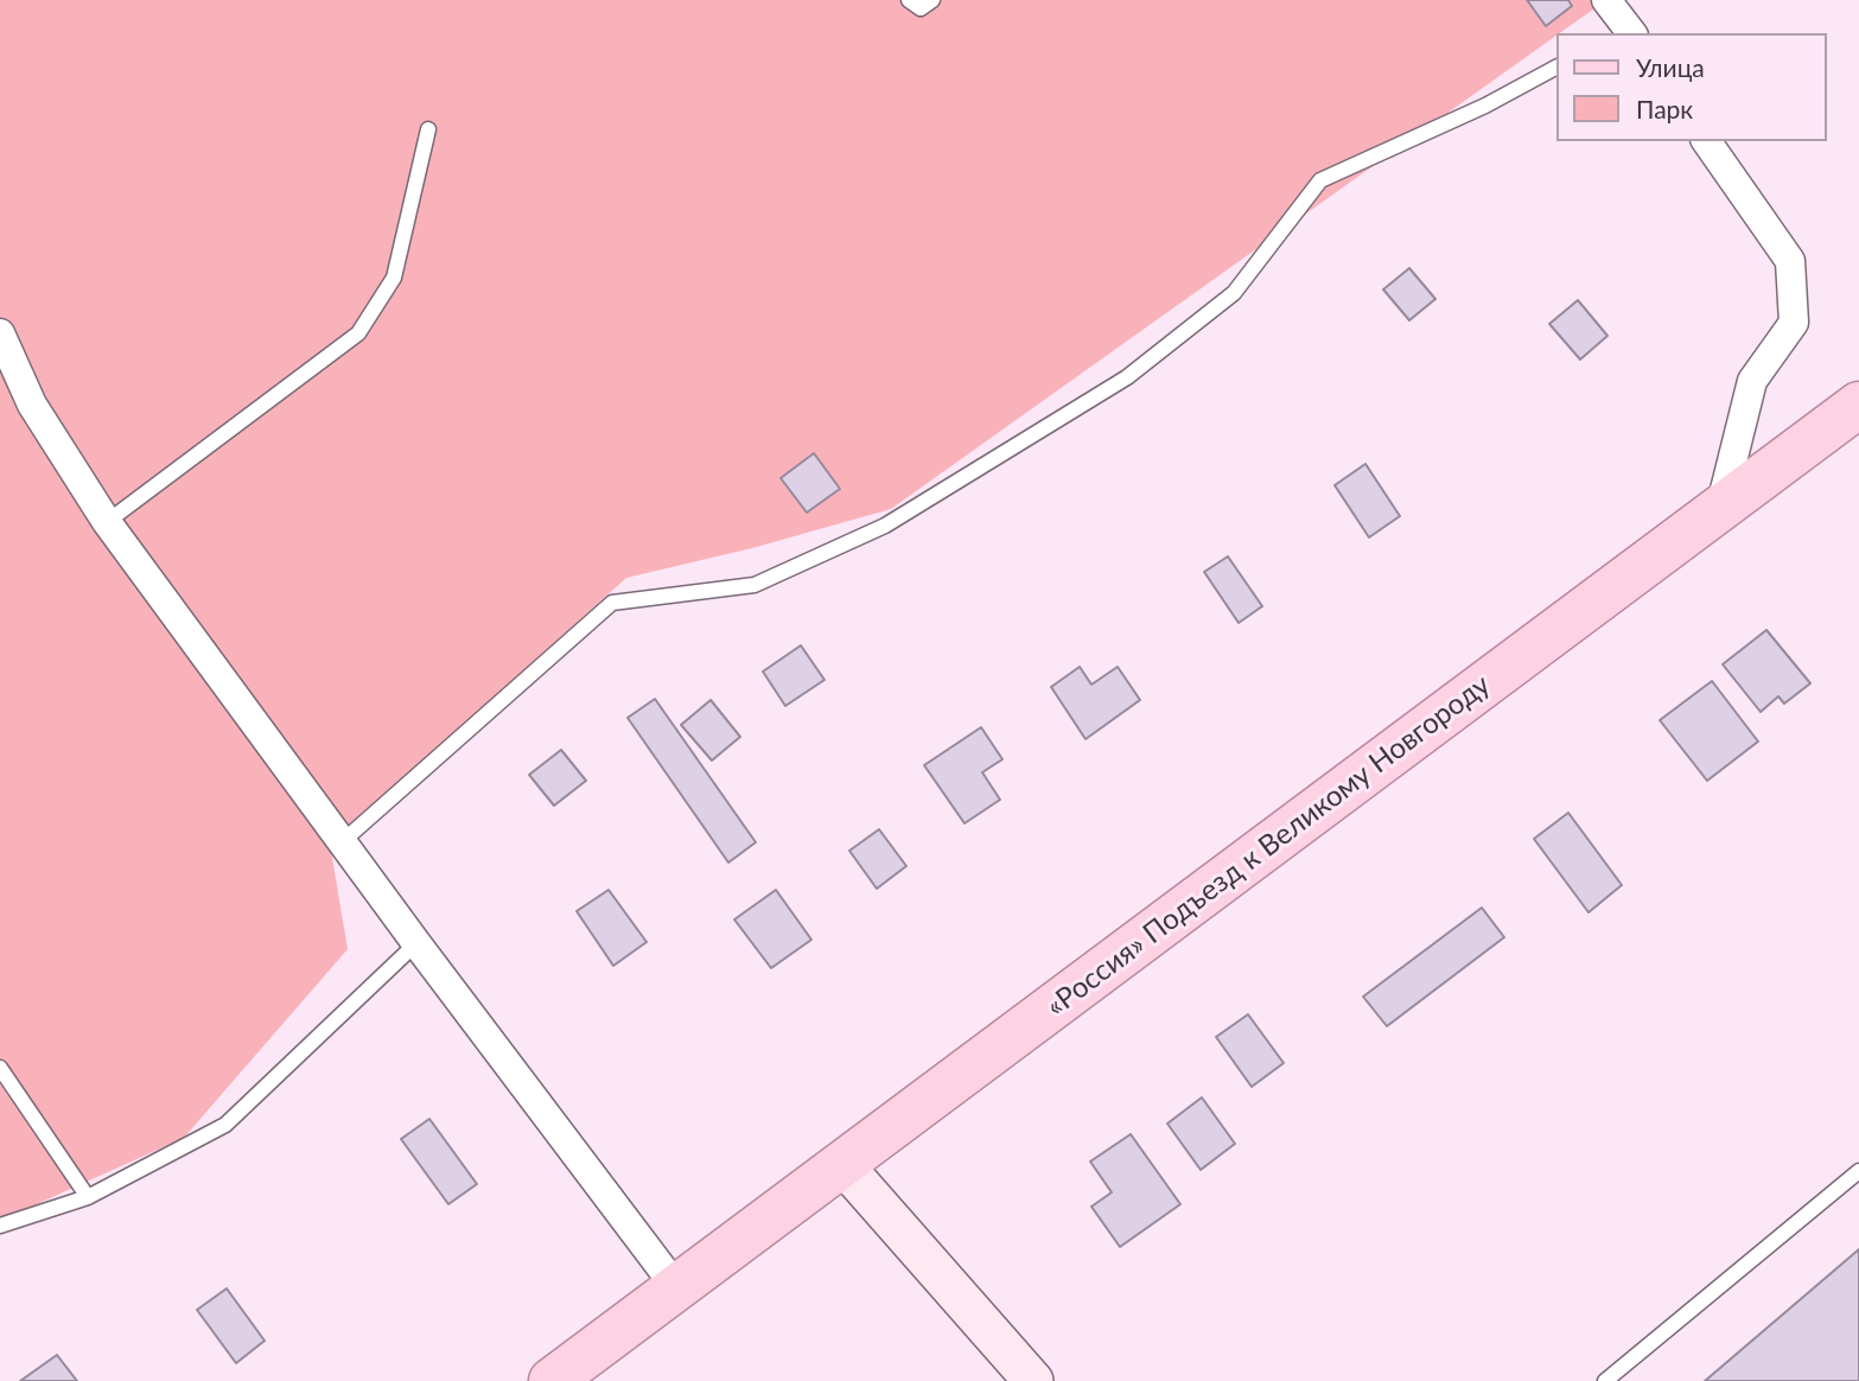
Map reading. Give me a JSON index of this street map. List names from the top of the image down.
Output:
{
  "streets": {
    "main road": ["«Россия» Подъезд к Великому Новгороду"]
  },
  "legend": ["Улица", "Парк"]
}
